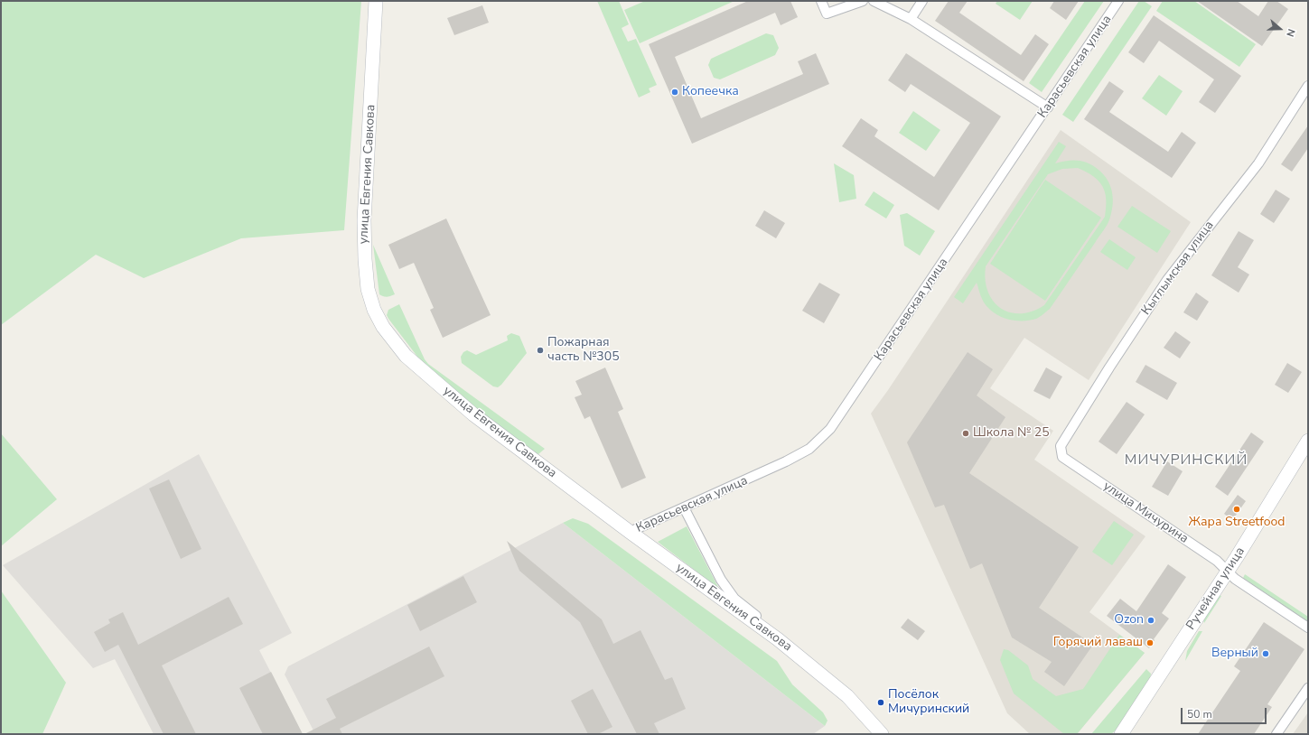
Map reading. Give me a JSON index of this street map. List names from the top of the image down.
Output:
{
  "streets": {
    "main road": ["улица Евгения Савкова", "Ручейная улица"],
    "street": ["Карасьевская улица", "Кытлымская улица", "улица Мичурина"]
  },
  "crossings": [
    ["Карасьевская улица", "улица Евгения Савкова"],
    ["Кытлымская улица", "улица Мичурина"],
    ["улица Мичурина", "Ручейная улица"]
  ],
  "districts": ["МИЧУРИНСКИЙ"],
  "places": [
    "Копеечка",
    "Пожарная часть №305",
    "Школа № 25",
    "Жара Streetfood",
    "Ozon",
    "Горячий лаваш",
    "Верный",
    "Посёлок Мичуринский"
  ],
  "scale_bar": "50 m",
  "north": "right"
}
